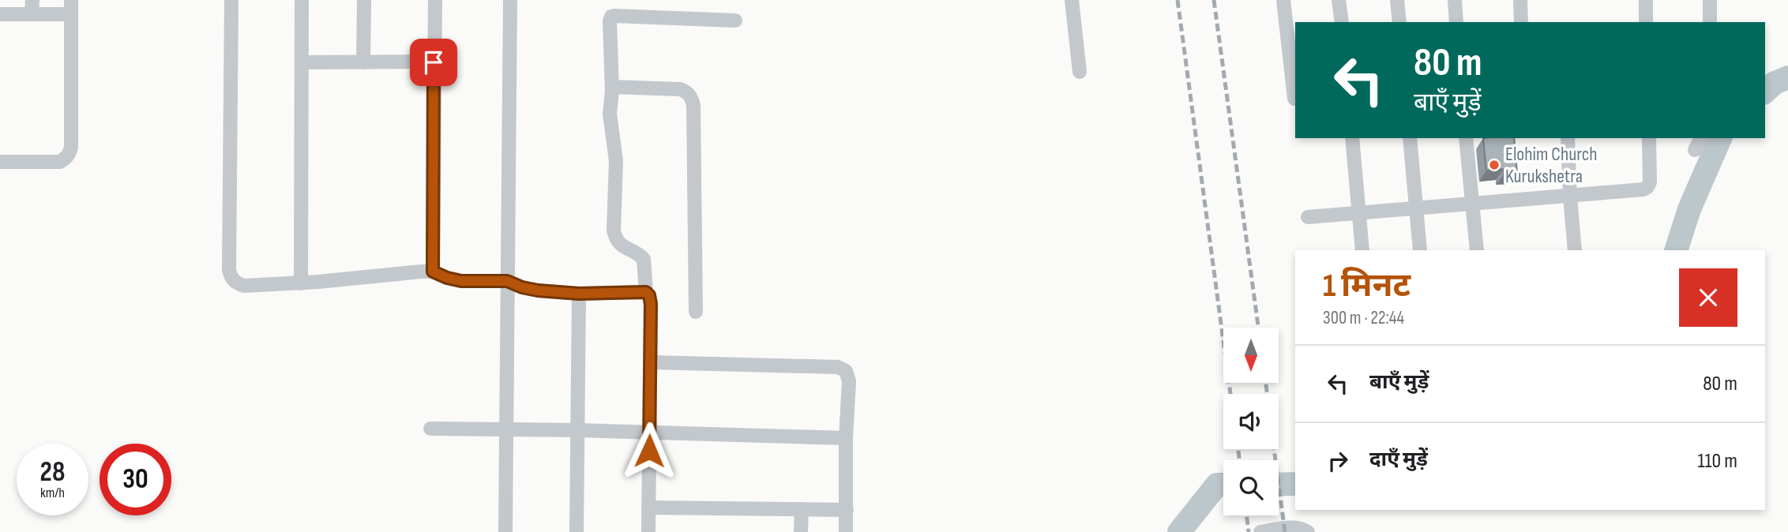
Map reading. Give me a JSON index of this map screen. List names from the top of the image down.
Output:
{
  "places": ["Elohim Church Kurukshetra"],
  "north": "bottom",
  "page": {
    "turn": ["80 m", "बाएँ मुड़ें"],
    "heading": ["1 मिनट", "300 m · 22:44"],
    "list": [
      {
        "name": "बाएँ मुड़ें",
        "value": "80 m"
      },
      {
        "name": "दाएँ मुड़ें",
        "value": "110 m"
      }
    ],
    "speed": "28 km/h",
    "limit": "30"
  }
}
